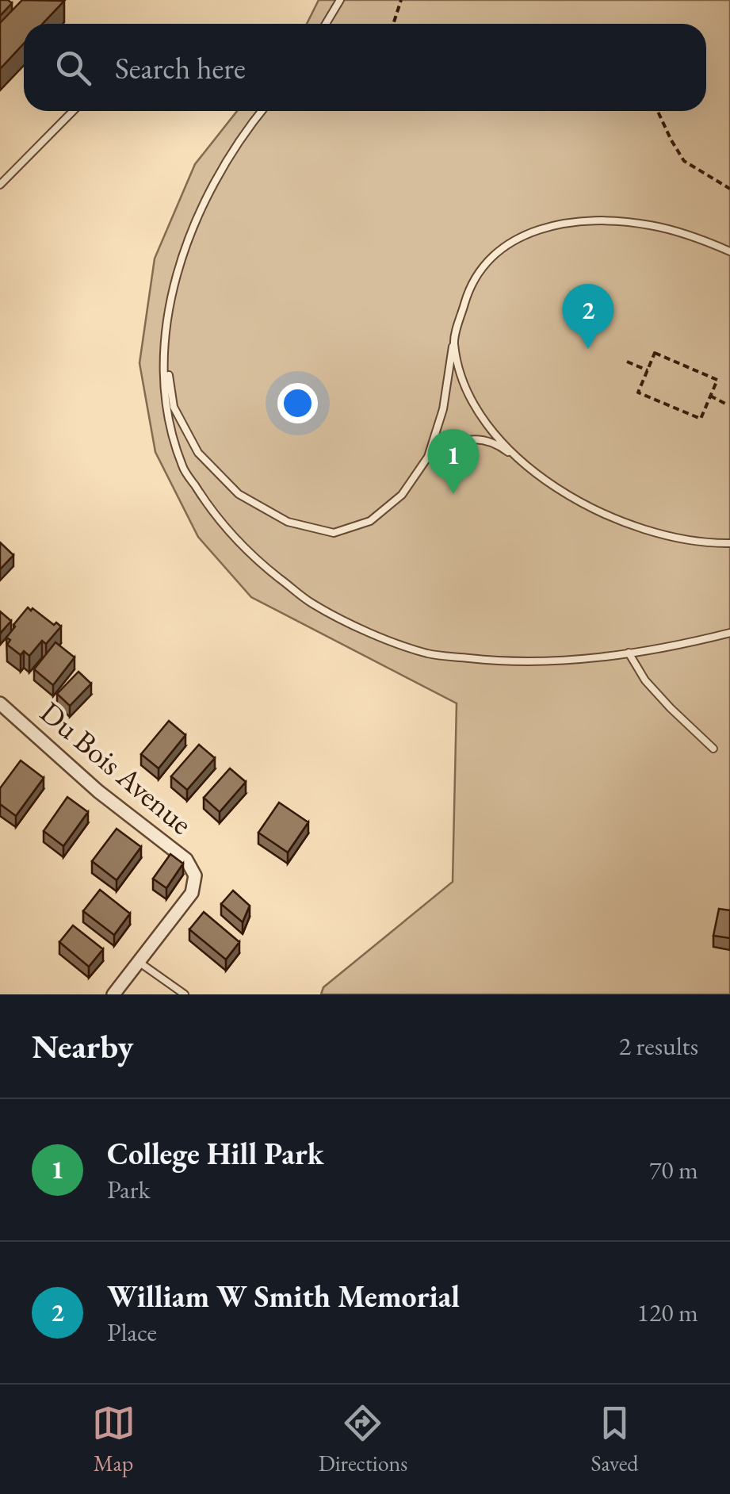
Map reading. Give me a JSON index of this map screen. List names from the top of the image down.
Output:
{
  "streets": {
    "street": ["Du Bois Avenue"]
  },
  "page": {
    "search": "Search here",
    "pins": ["2", "1"],
    "heading": ["Nearby", "2 results"],
    "list": [
      {
        "mark": "1",
        "name": "College Hill Park",
        "note": "Park",
        "value": "70 m"
      },
      {
        "mark": "2",
        "name": "William W Smith Memorial",
        "note": "Place",
        "value": "120 m"
      }
    ],
    "nav": ["Map", "Directions", "Saved"]
  }
}
